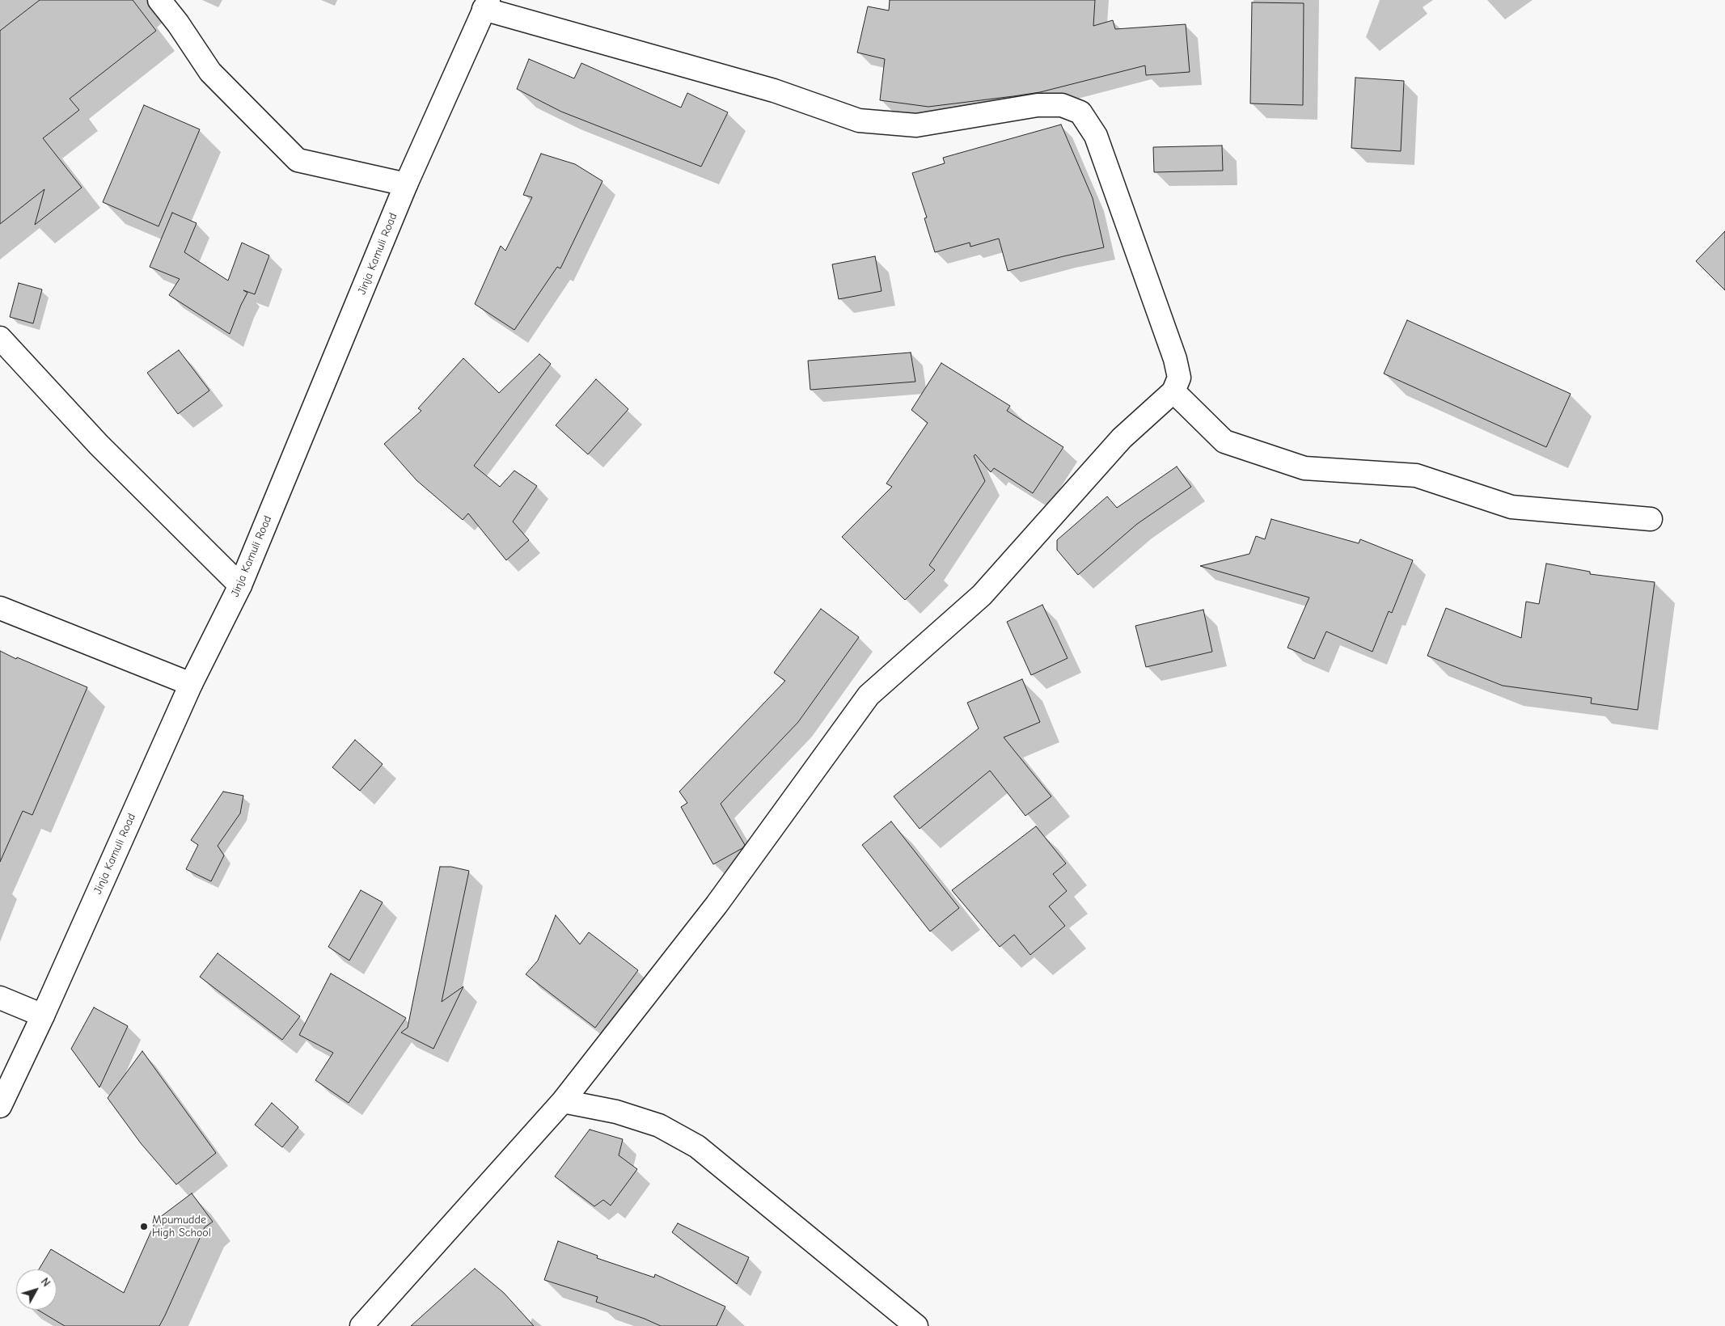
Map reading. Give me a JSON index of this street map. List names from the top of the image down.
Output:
{
  "streets": {
    "street": ["Jinja Kamuli Road"]
  },
  "places": ["Mpumudde High School"],
  "north": "top right"
}
